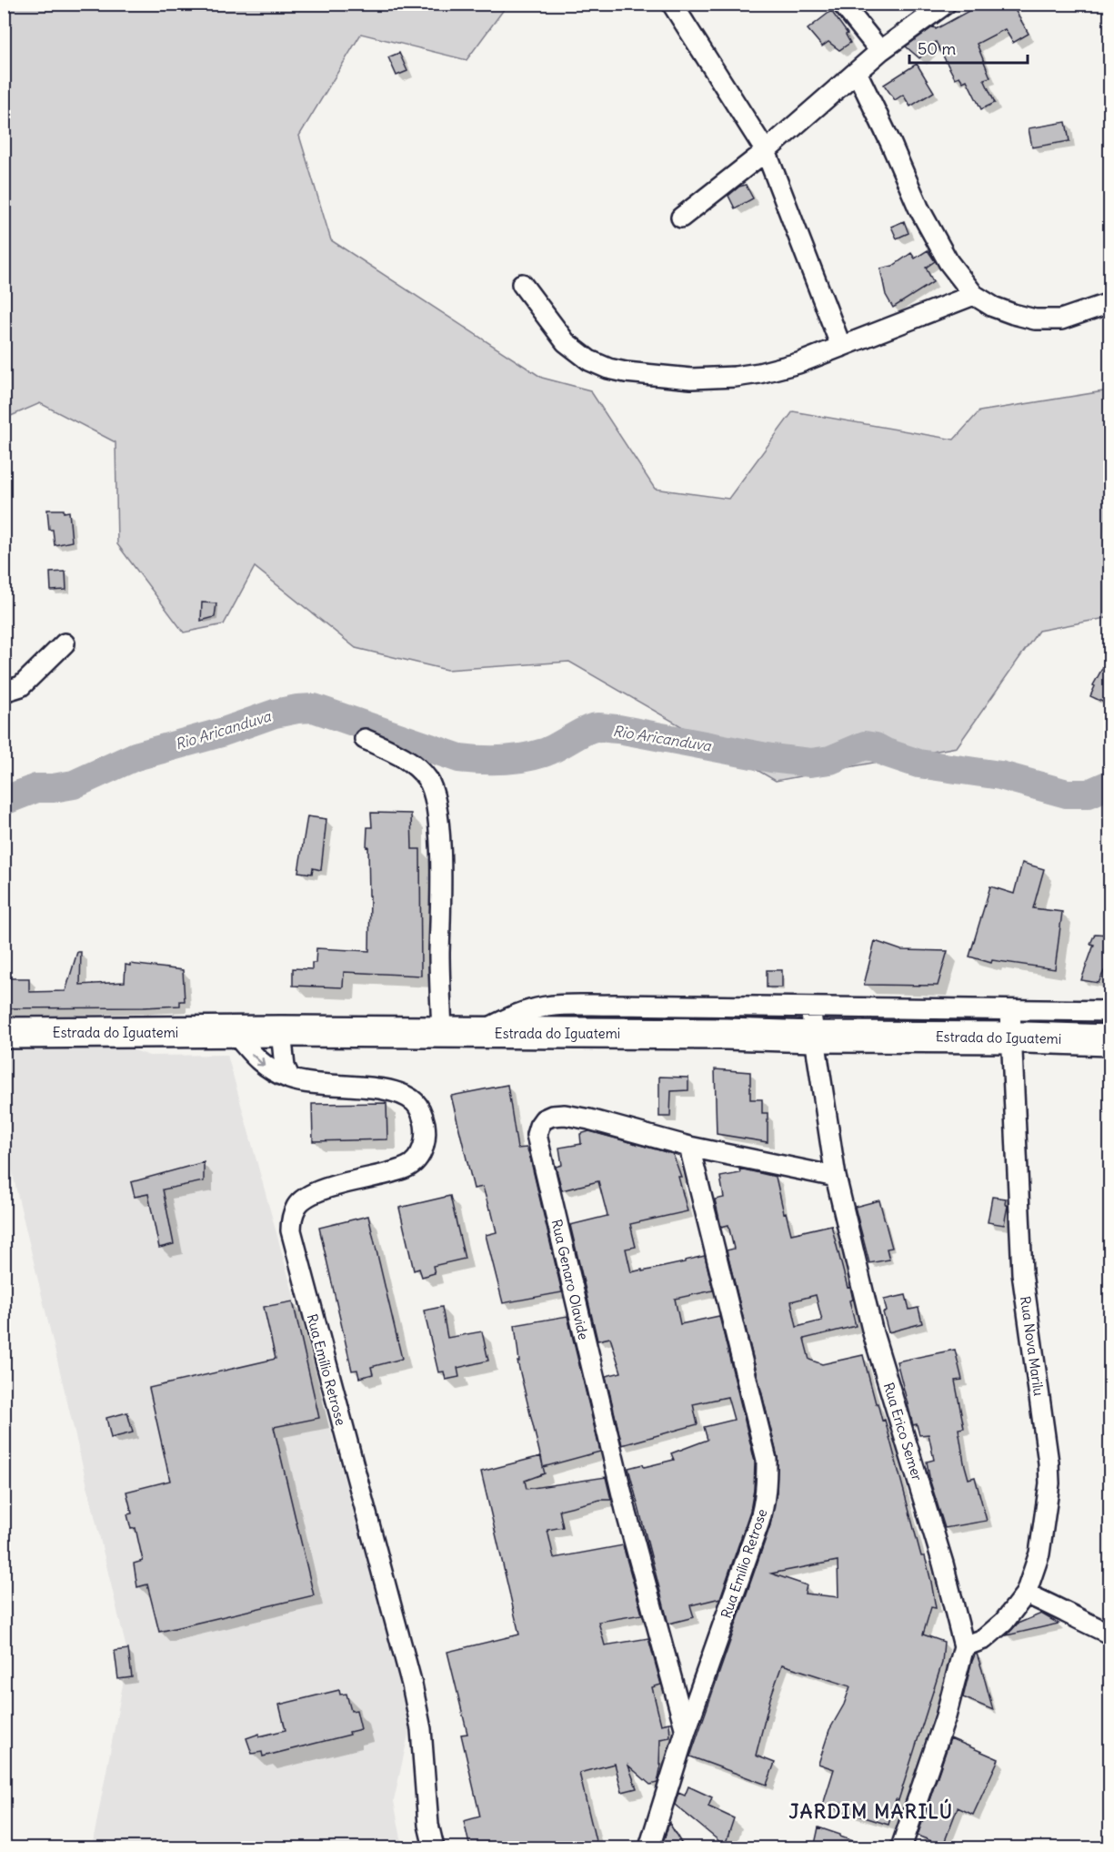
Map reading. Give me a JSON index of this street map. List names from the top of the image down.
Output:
{
  "streets": {
    "main road": ["Estrada do Iguatemi"],
    "street": [
      "Rua Genaro Olavide",
      "Rua Nova Marilu",
      "Rua Emílio Retrose",
      "Rua Erico Semer"
    ]
  },
  "crossings": [
    ["Estrada do Iguatemi", "Rua Nova Marilu"],
    ["Estrada do Iguatemi", "Rua Emílio Retrose"],
    ["Estrada do Iguatemi", "Rua Erico Semer"],
    ["Rua Genaro Olavide", "Rua Emílio Retrose"],
    ["Rua Genaro Olavide", "Rua Erico Semer"],
    ["Rua Nova Marilu", "Rua Erico Semer"]
  ],
  "districts": ["JARDIM MARILÚ"],
  "water": ["Rio Aricanduva"],
  "scale_bar": "50 m"
}
